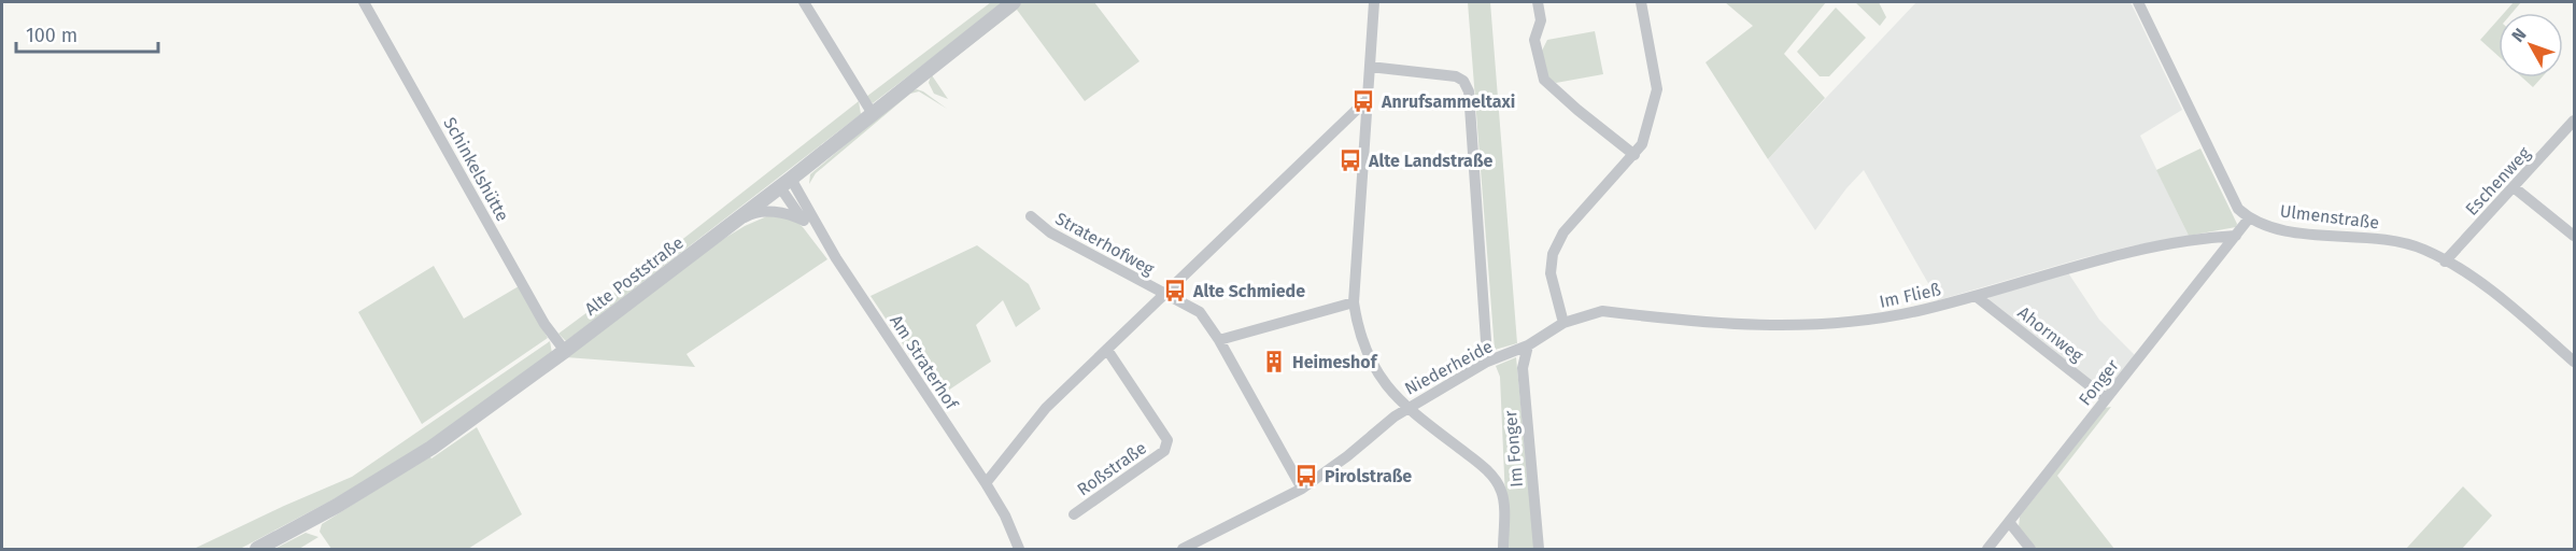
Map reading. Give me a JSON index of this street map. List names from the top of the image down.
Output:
{
  "streets": {
    "street": [
      "Schinkelshütte",
      "Eschenweg",
      "Ulmenstraße",
      "Straterhofweg",
      "Alte Poststraße",
      "Im Fließ",
      "Ahornweg",
      "Am Straterhof",
      "Niederheide",
      "Fonger",
      "Im Fonger",
      "Roßstraße"
    ]
  },
  "crossings": [
    ["Schinkelshütte", "Alte Poststraße"],
    ["Eschenweg", "Ulmenstraße"],
    ["Alte Poststraße", "Am Straterhof"],
    ["Im Fließ", "Ahornweg"],
    ["Im Fließ", "Niederheide"],
    ["Im Fließ", "Fonger"],
    ["Ahornweg", "Fonger"],
    ["Niederheide", "Im Fonger"]
  ],
  "places": {
    "bus stop": [
      "Anrufsammeltaxi",
      "Alte Landstraße",
      "Alte Schmiede",
      "Pirolstraße"
    ],
    "building": ["Heimeshof"]
  },
  "scale_bar": "100 m",
  "north": "top left"
}
